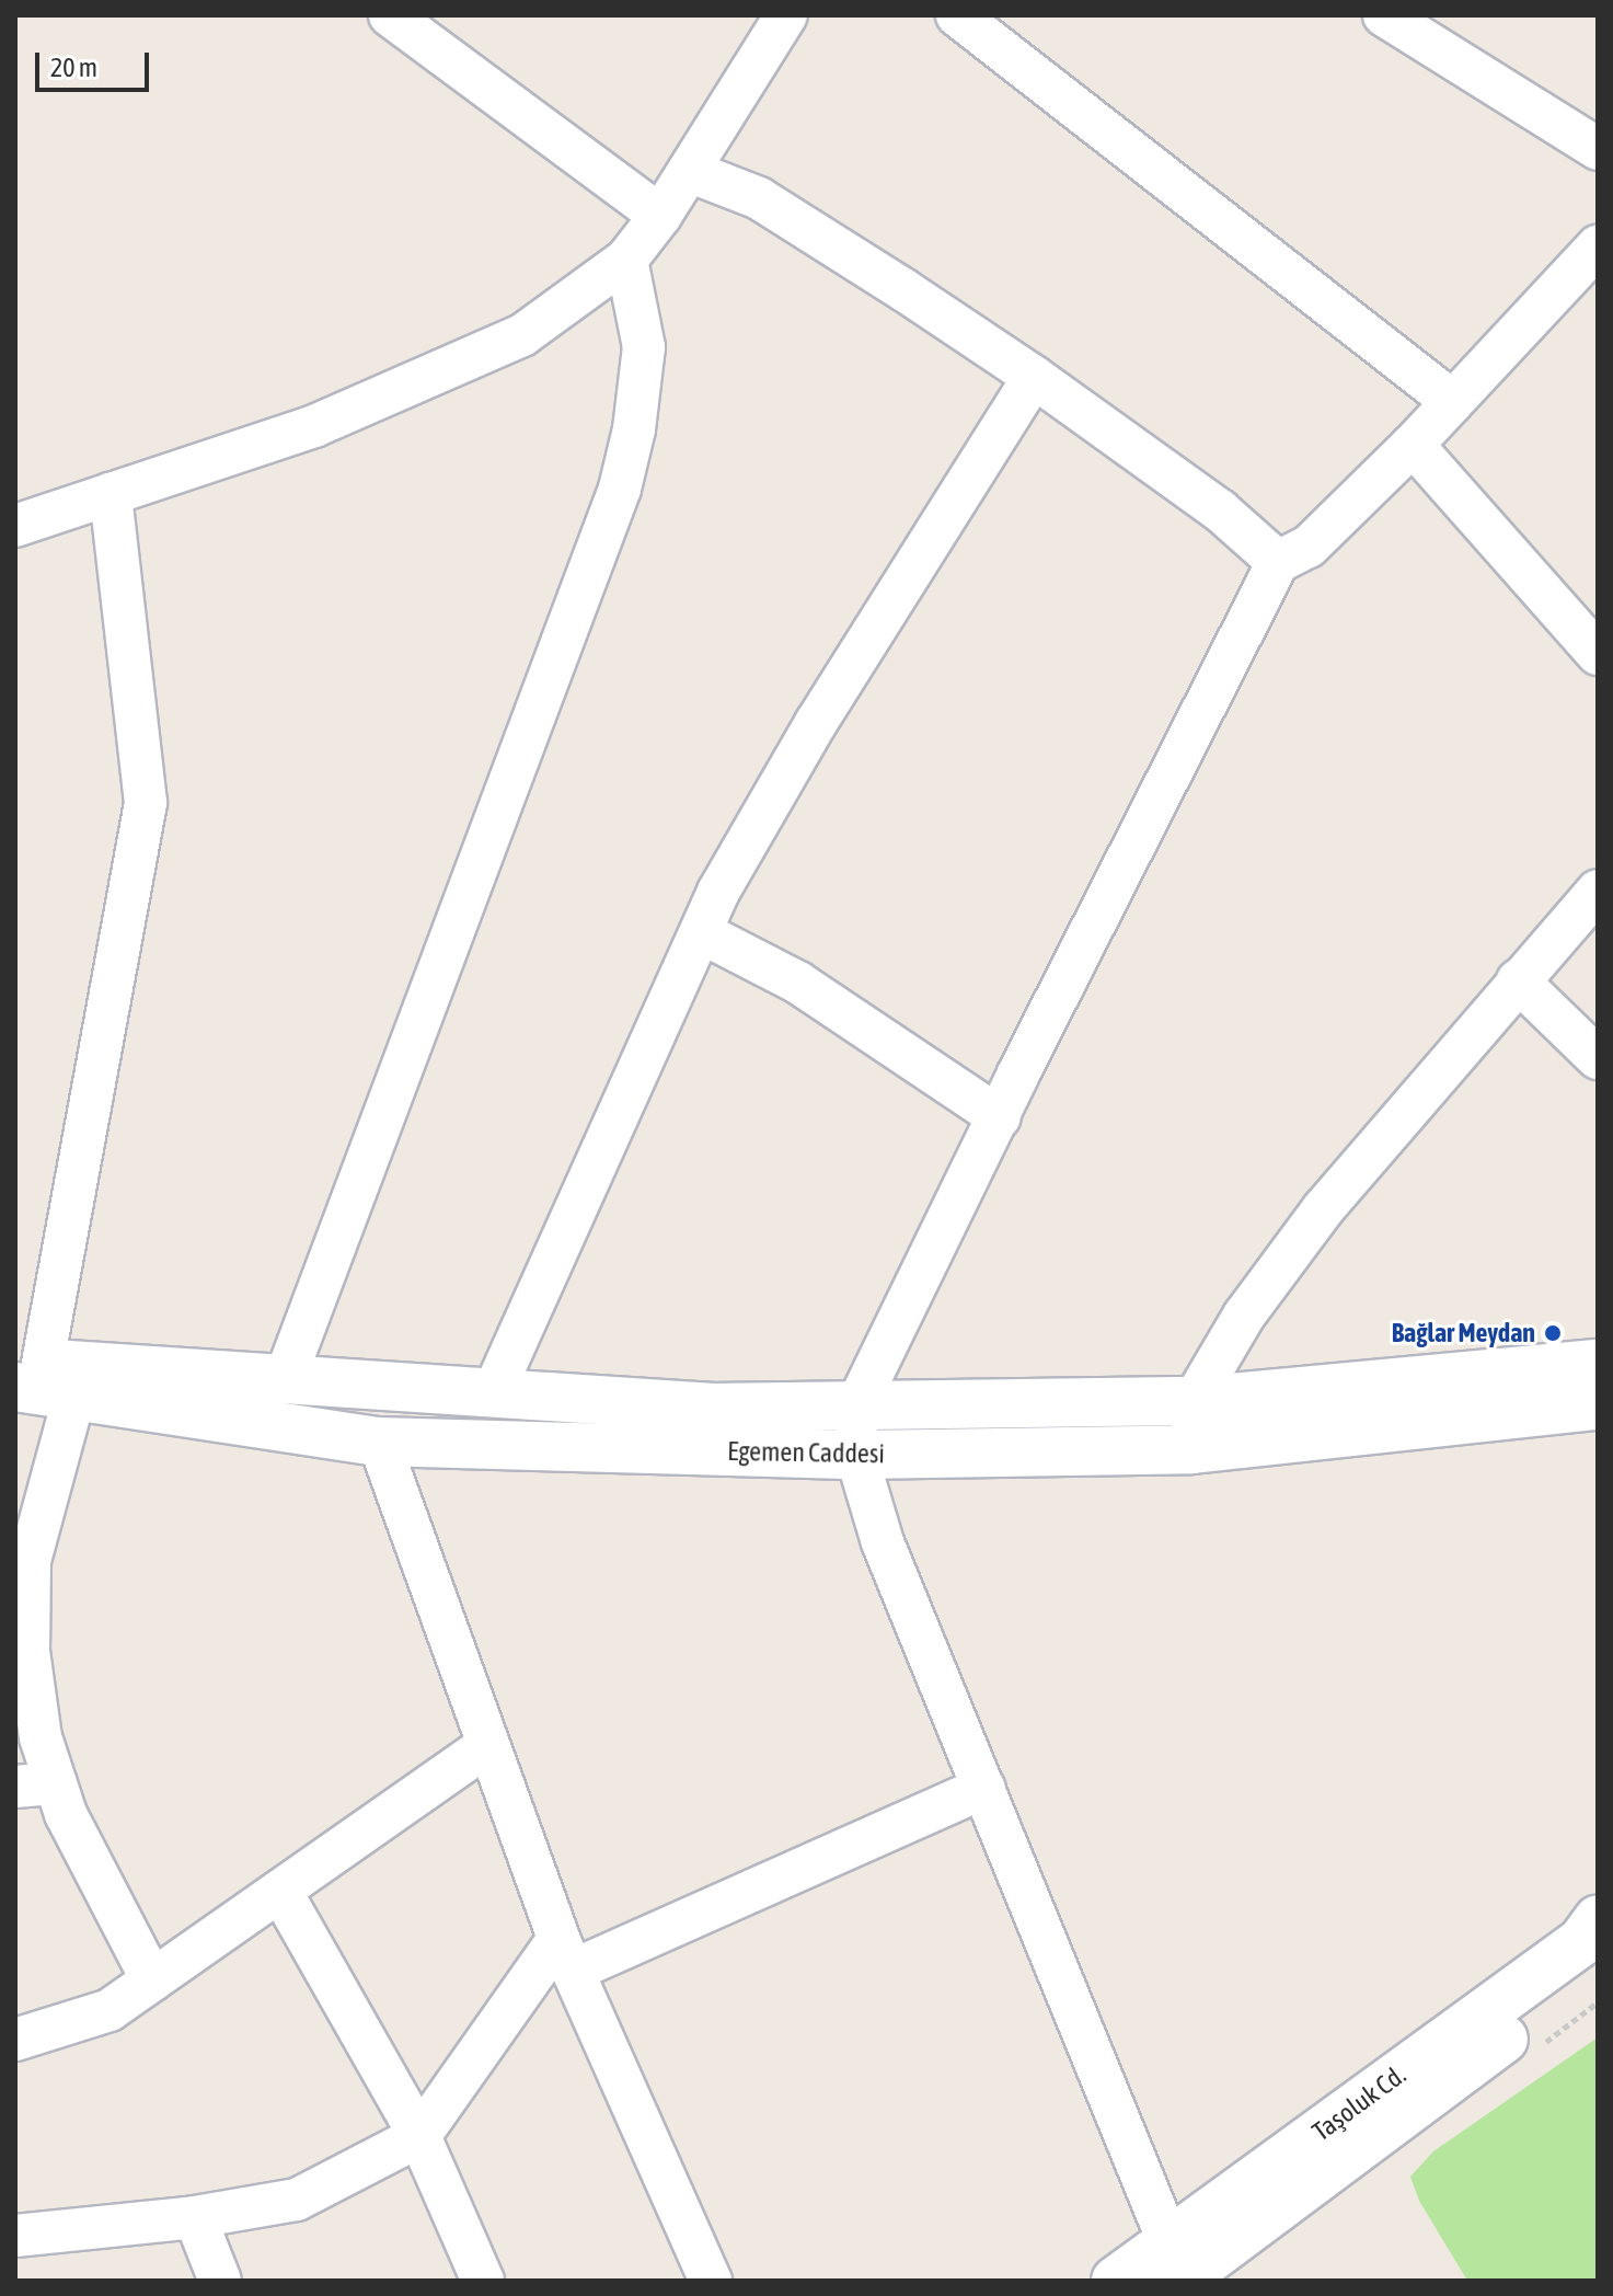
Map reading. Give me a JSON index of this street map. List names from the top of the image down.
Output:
{
  "streets": {
    "main road": ["Egemen Caddesi", "Taşoluk Cd."]
  },
  "places": ["Bağlar Meydan"],
  "scale_bar": "20 m"
}
